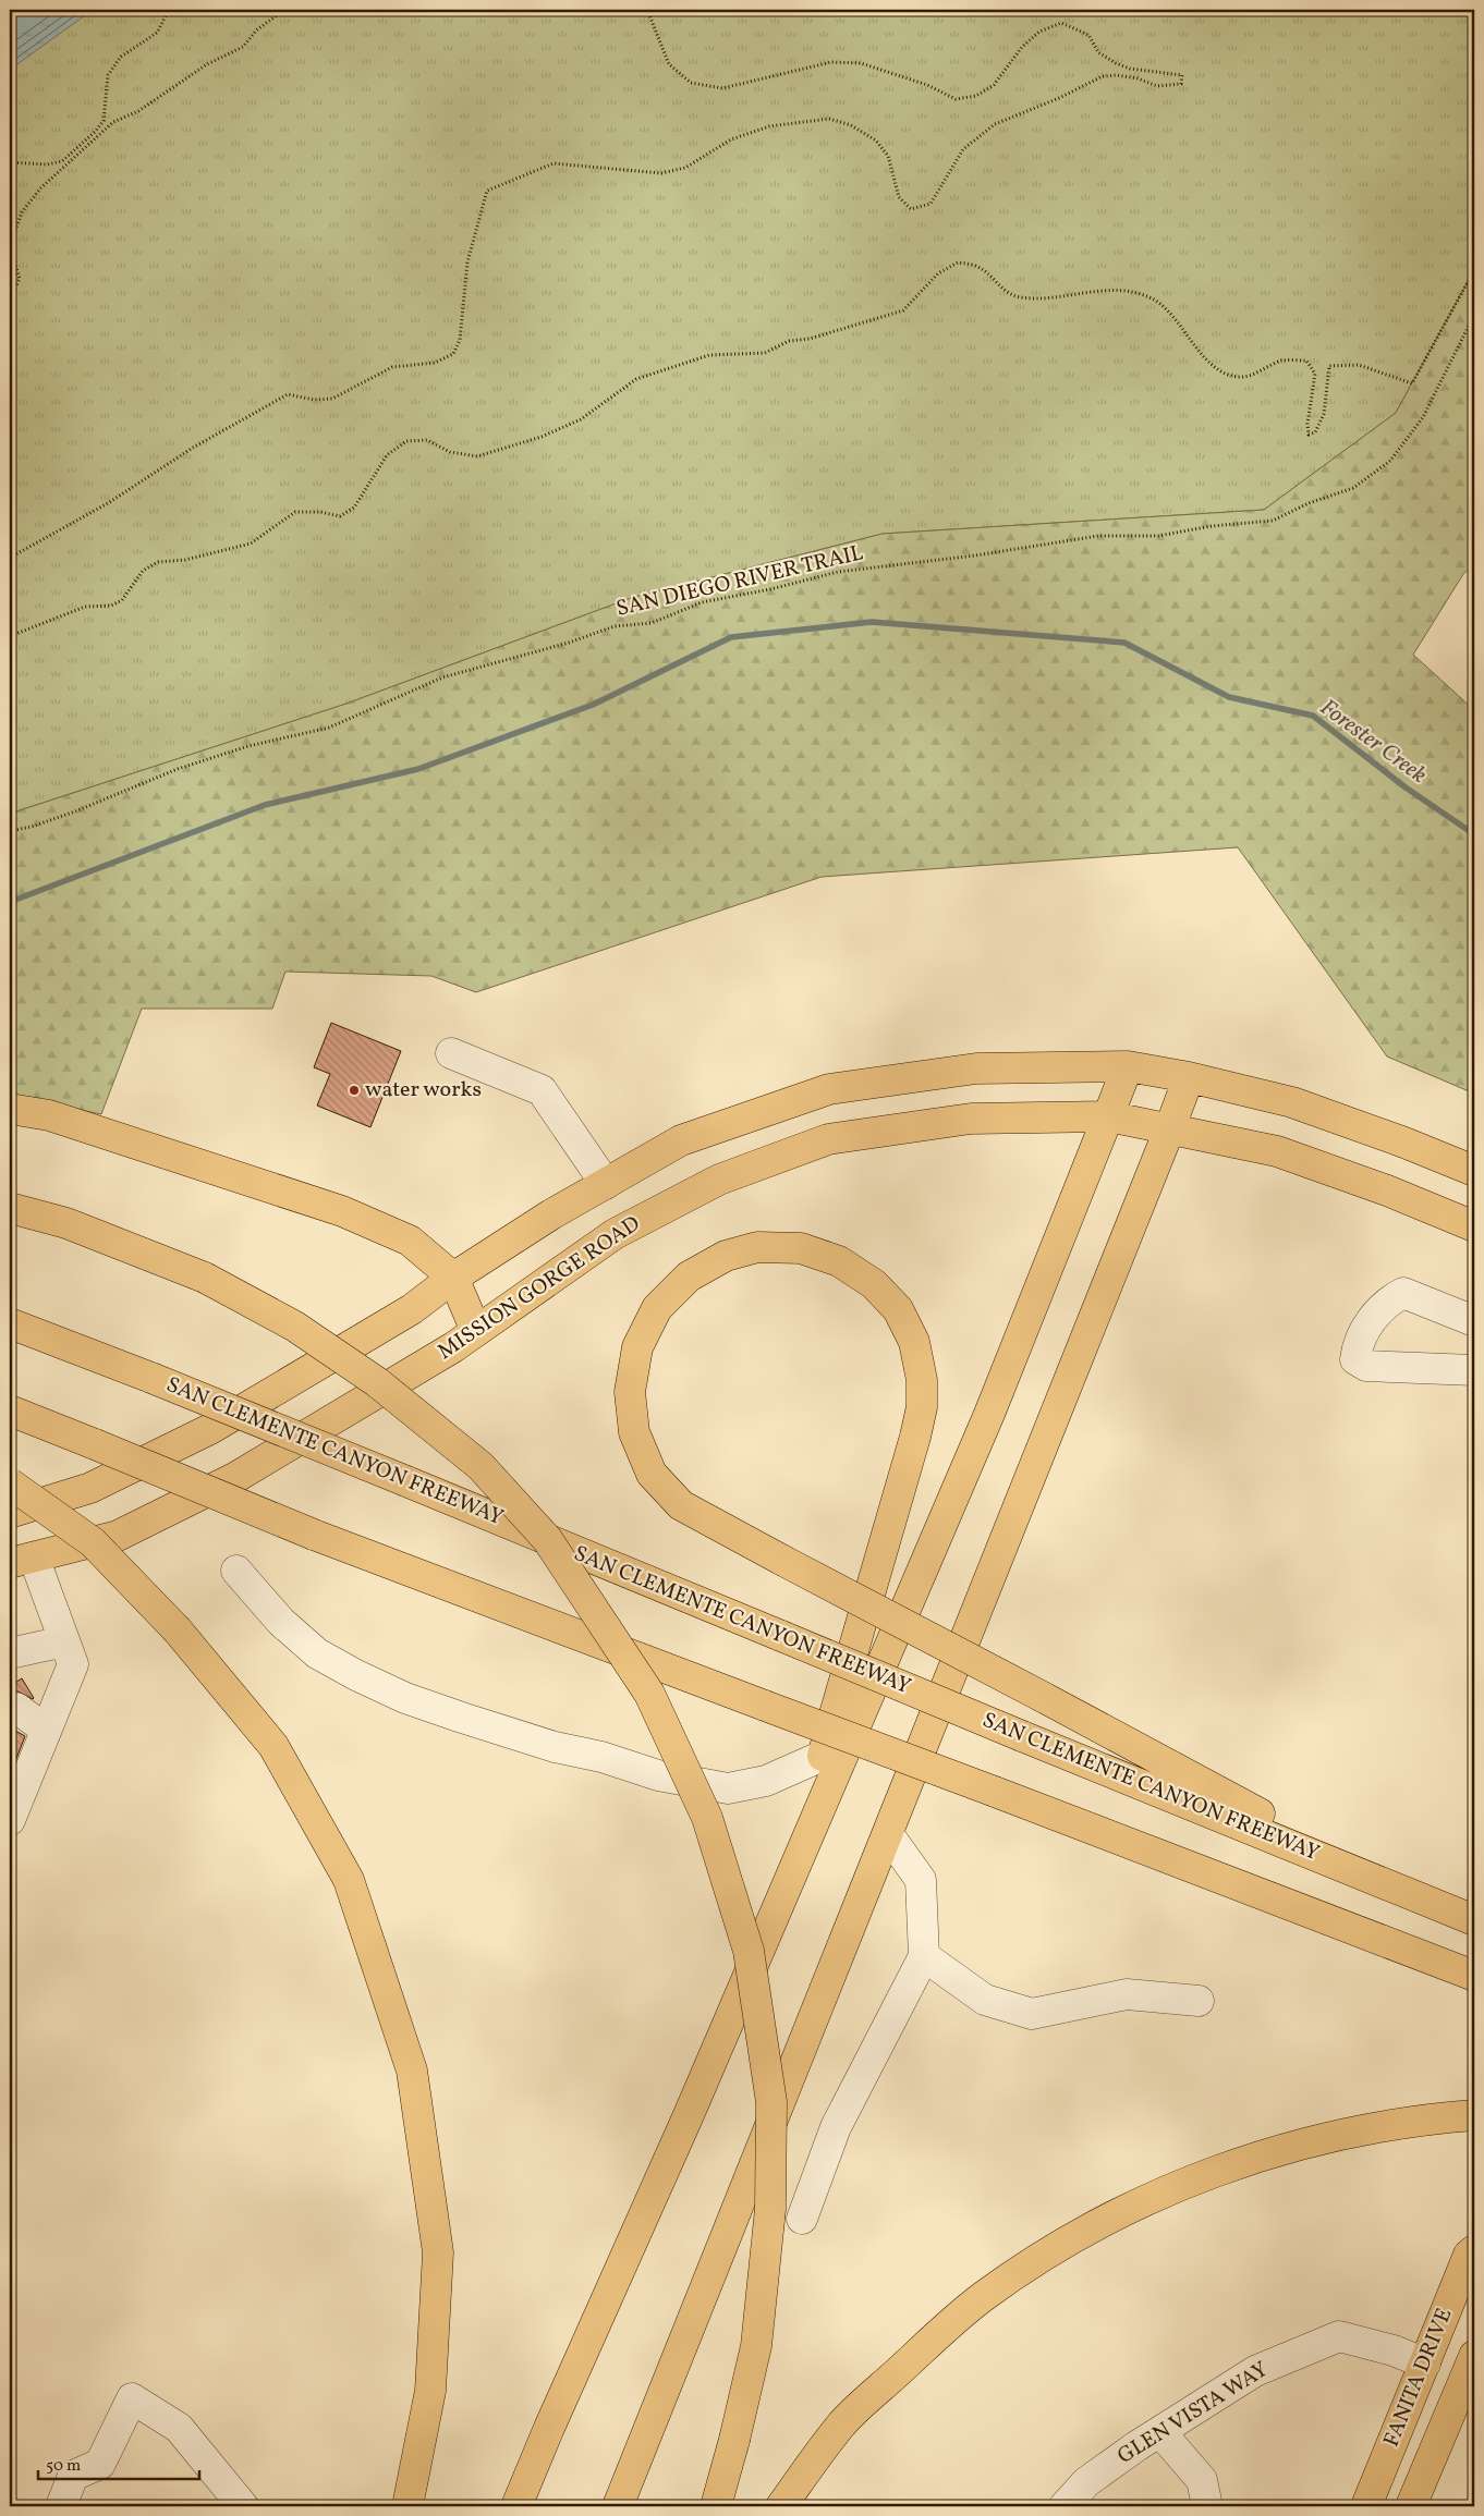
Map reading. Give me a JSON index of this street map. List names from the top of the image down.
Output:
{
  "streets": {
    "main road": ["MISSION GORGE ROAD", "SAN CLEMENTE CANYON FREEWAY", "FANITA DRIVE"],
    "street": ["GLEN VISTA WAY"],
    "path": ["SAN DIEGO RIVER TRAIL"]
  },
  "crossings": [
    ["FANITA DRIVE", "GLEN VISTA WAY"]
  ],
  "water": ["Forester Creek"],
  "places": ["water works"],
  "scale_bar": "50 m"
}
